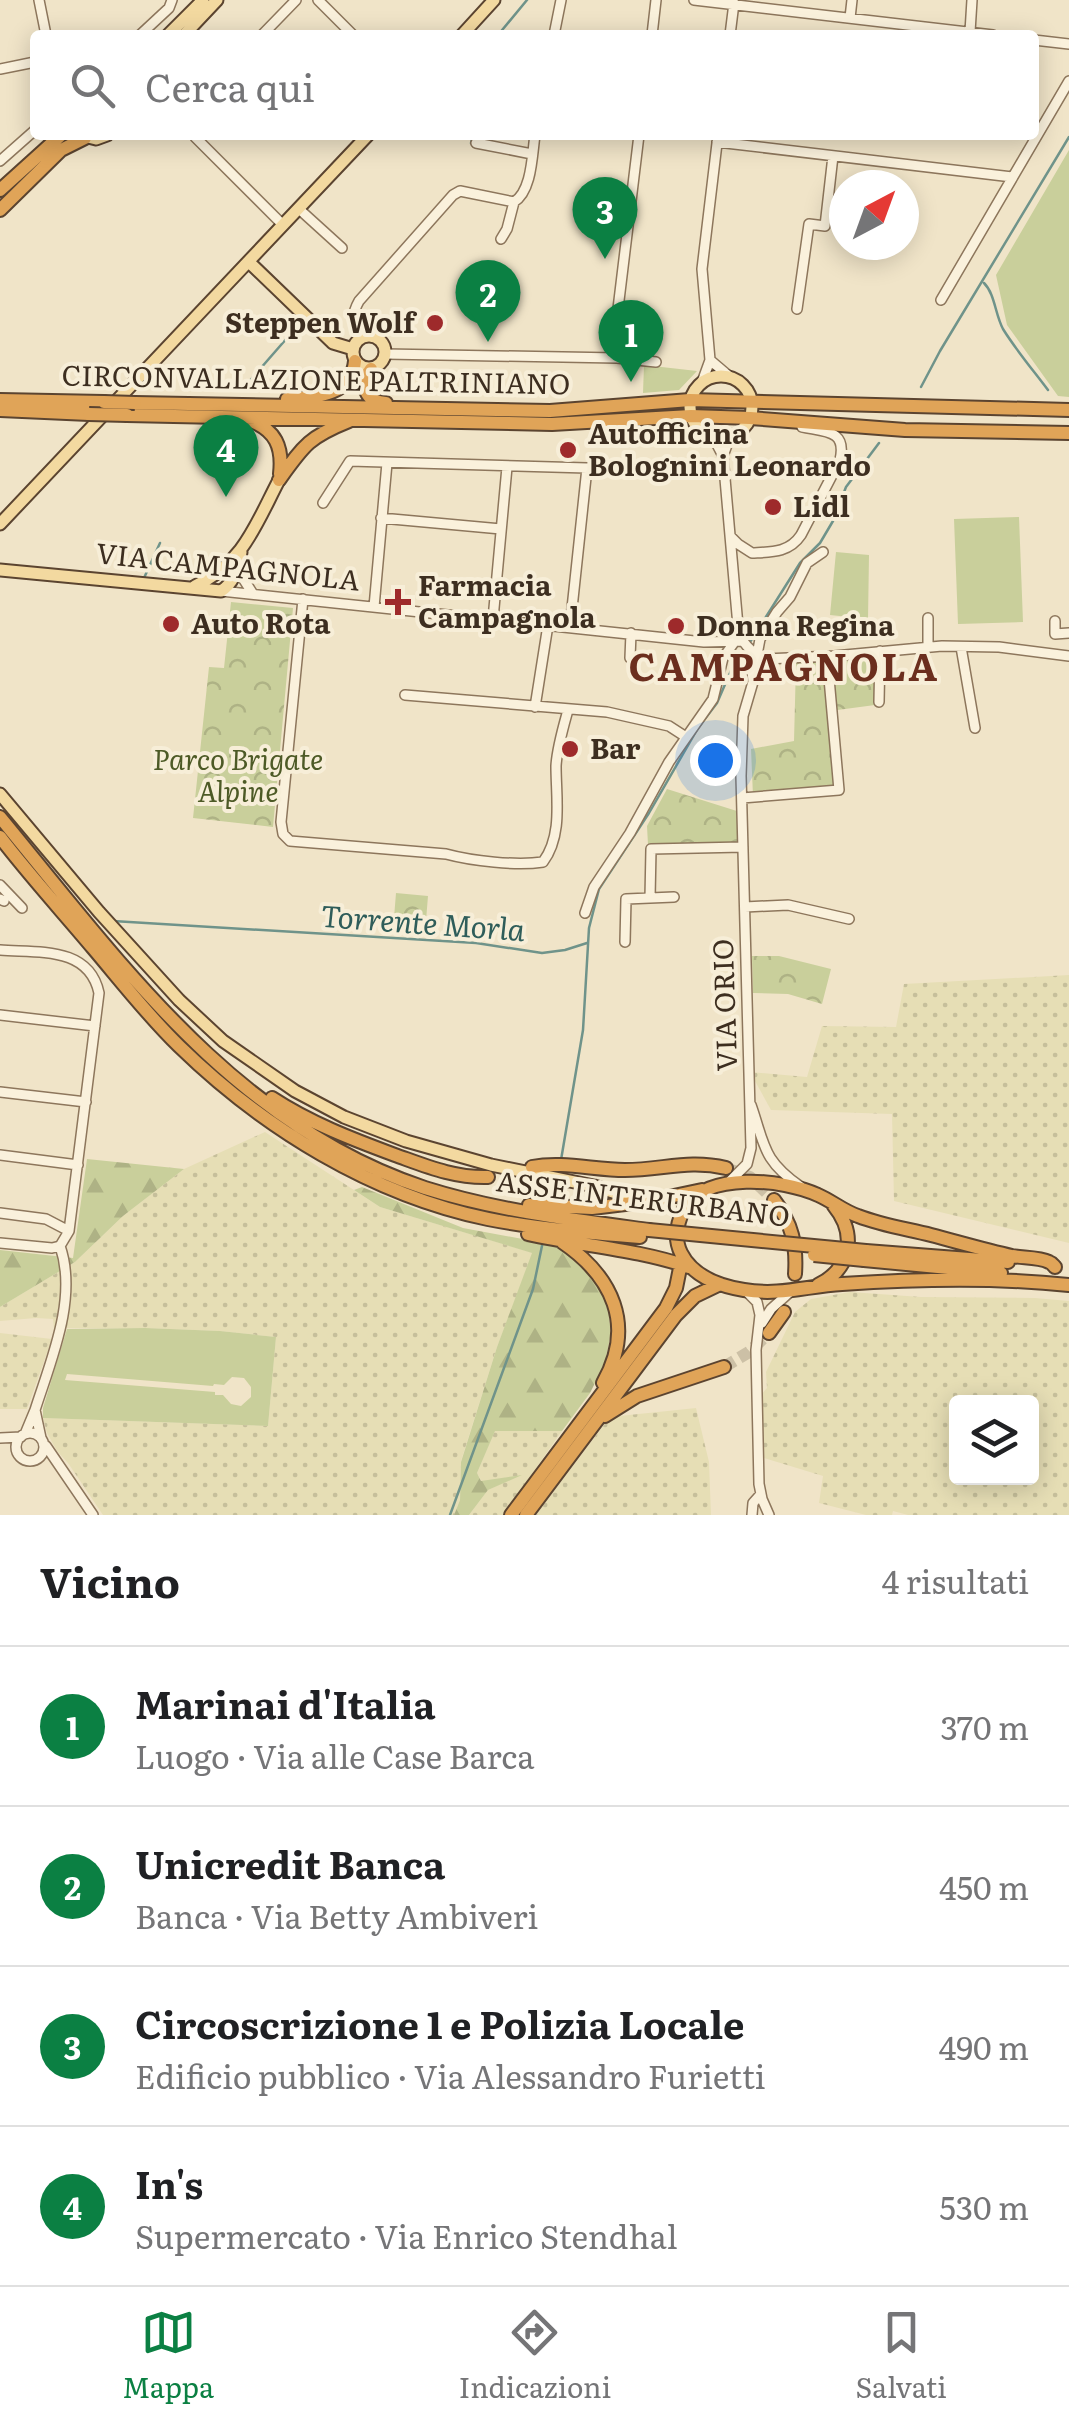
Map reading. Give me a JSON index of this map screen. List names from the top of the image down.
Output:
{
  "streets": {
    "highway": ["CIRCONVALLAZIONE PALTRINIANO", "ASSE INTERURBANO"],
    "main road": ["VIA CAMPAGNOLA"],
    "street": ["VIA ORIO"]
  },
  "crossings": [
    ["VIA CAMPAGNOLA", "VIA ORIO"]
  ],
  "districts": ["CAMPAGNOLA"],
  "water": ["Torrente Morla"],
  "parks": ["Parco Brigate Alpine"],
  "places": {
    "other": [
      "Steppen Wolf",
      "Autofficina Bolognini Leonardo",
      "Lidl",
      "Auto Rota",
      "Donna Regina",
      "Bar"
    ],
    "health": ["Farmacia Campagnola"]
  },
  "north": "top right",
  "page": {
    "search": "Cerca qui",
    "pins": [
      "3",
      "2",
      "1",
      "4"
    ],
    "heading": ["Vicino", "4 risultati"],
    "list": [
      {
        "mark": "1",
        "name": "Marinai d'Italia",
        "note": "Luogo · Via alle Case Barca",
        "value": "370 m"
      },
      {
        "mark": "2",
        "name": "Unicredit Banca",
        "note": "Banca · Via Betty Ambiveri",
        "value": "450 m"
      },
      {
        "mark": "3",
        "name": "Circoscrizione 1 e Polizia Locale",
        "note": "Edificio pubblico · Via Alessandro Furietti",
        "value": "490 m"
      },
      {
        "mark": "4",
        "name": "In's",
        "note": "Supermercato · Via Enrico Stendhal",
        "value": "530 m"
      }
    ],
    "nav": ["Mappa", "Indicazioni", "Salvati"]
  }
}
